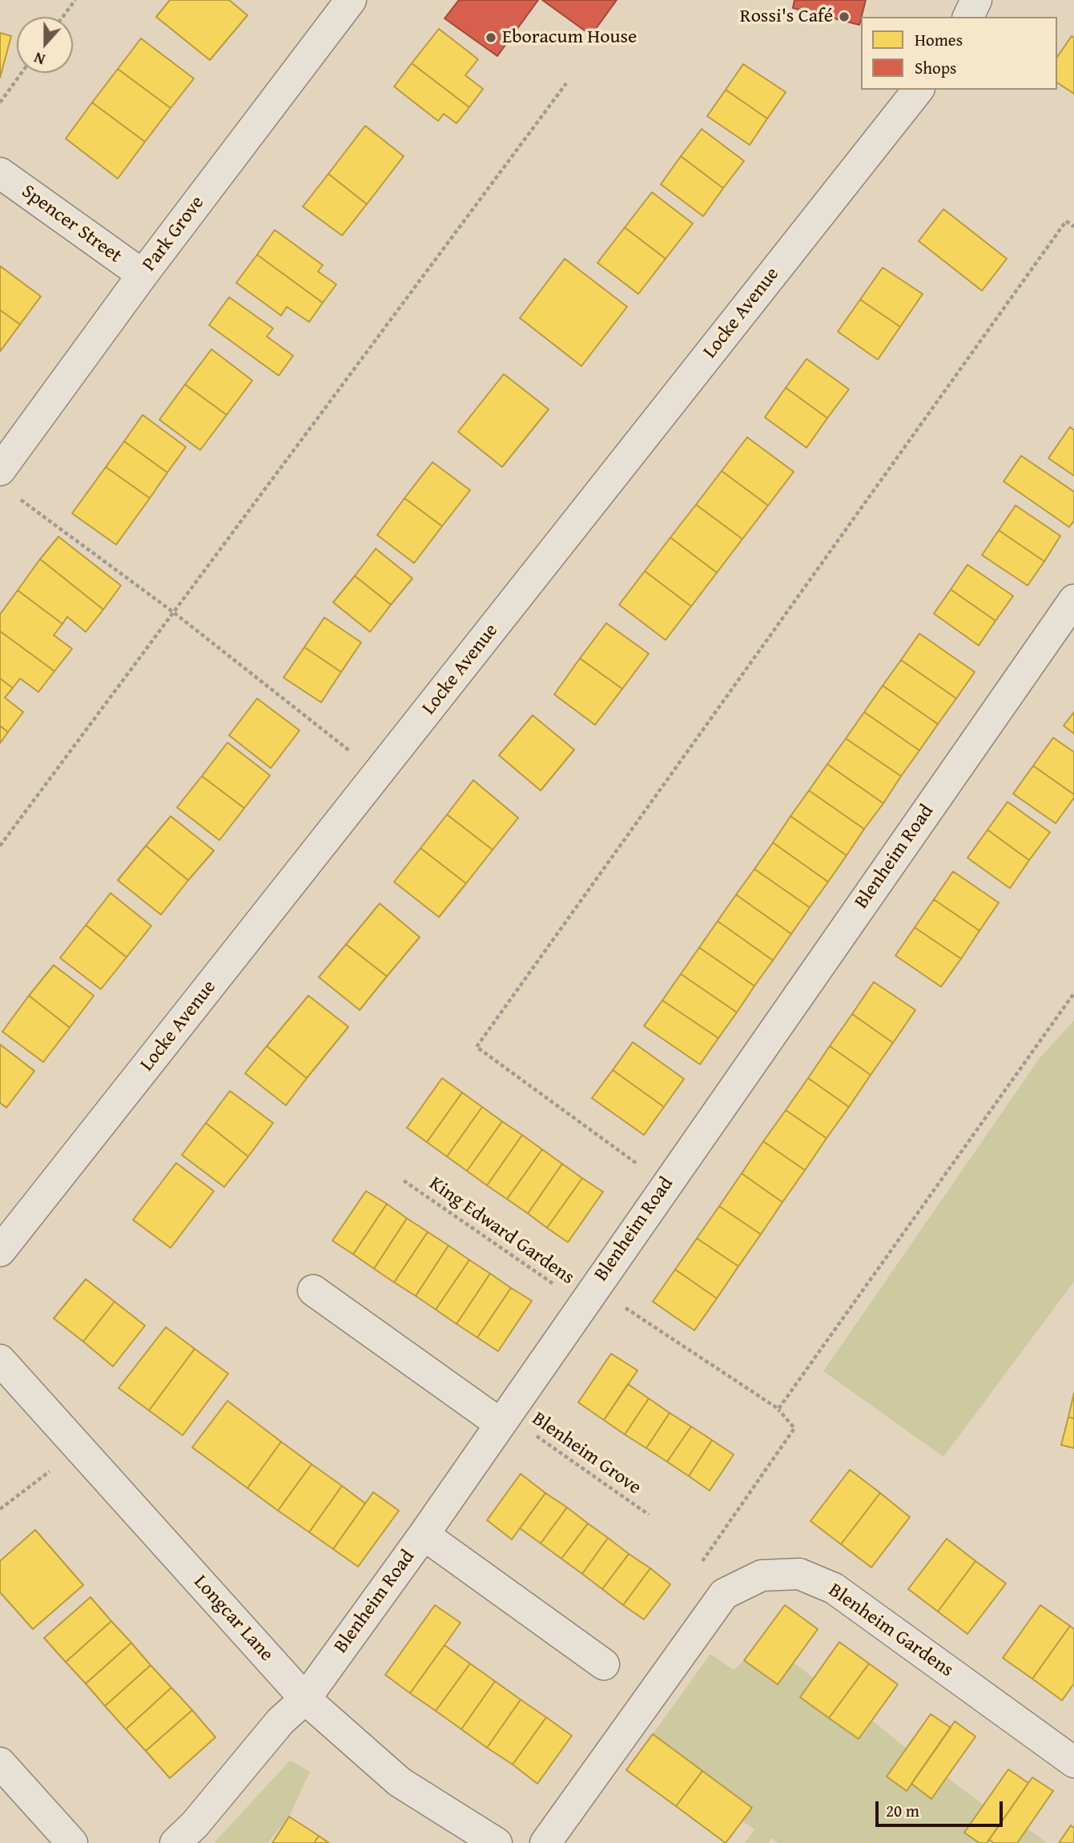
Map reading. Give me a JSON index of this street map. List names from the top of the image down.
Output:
{
  "streets": {
    "street": [
      "Spencer Street",
      "Park Grove",
      "Locke Avenue",
      "Blenheim Road",
      "Longcar Lane",
      "Blenheim Gardens"
    ],
    "path": ["King Edward Gardens", "Blenheim Grove"]
  },
  "crossings": [
    ["Spencer Street", "Park Grove"],
    ["Blenheim Road", "King Edward Gardens"],
    ["Blenheim Road", "Blenheim Grove"],
    ["Blenheim Road", "Longcar Lane"]
  ],
  "places": ["Rossi's Café", "Eboracum House"],
  "legend": ["Homes", "Shops"],
  "scale_bar": "20 m",
  "north": "bottom"
}
